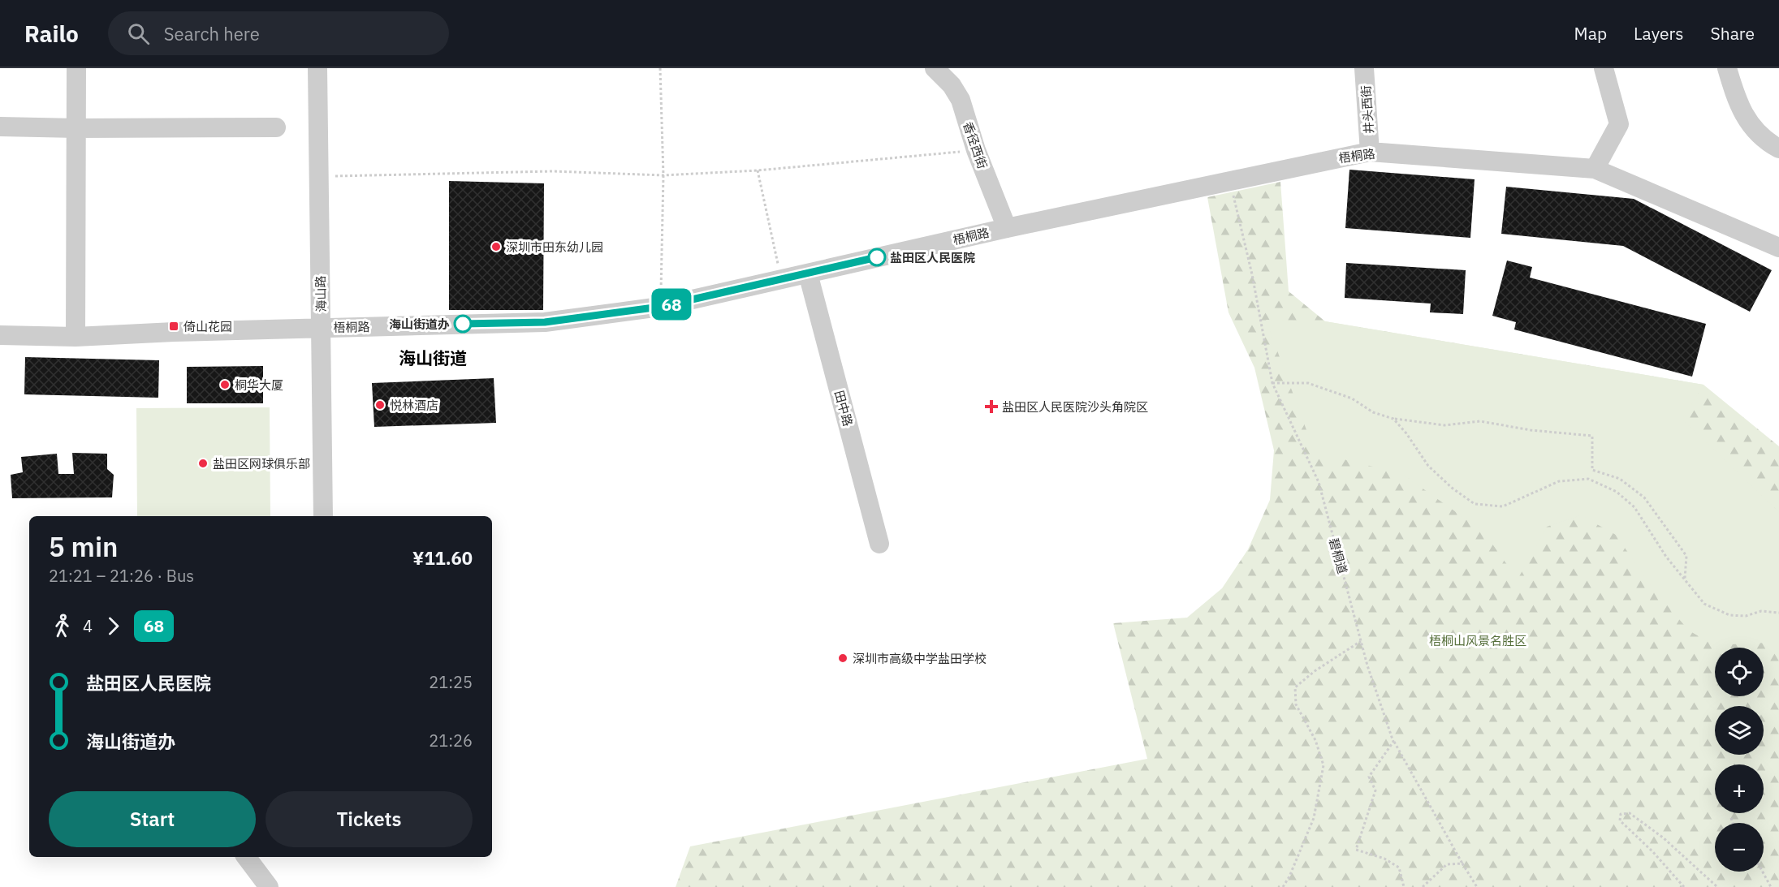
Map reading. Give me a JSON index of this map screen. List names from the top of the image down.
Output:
{
  "streets": {
    "street": [
      "井头西街",
      "香径西街",
      "梧桐路",
      "海山路",
      "田中路"
    ],
    "path": ["碧桐道"]
  },
  "crossings": [
    ["井头西街", "梧桐路"],
    ["香径西街", "梧桐路"],
    ["梧桐路", "海山路"],
    ["梧桐路", "田中路"]
  ],
  "districts": ["海山街道"],
  "parks": ["梧桐山风景名胜区"],
  "places": {
    "other": [
      "深圳市田东幼儿园",
      "盐田区人民医院",
      "海山街道办",
      "桐华大厦",
      "悦林酒店",
      "盐田区网球俱乐部",
      "深圳市高级中学盐田学校"
    ],
    "transit": ["倚山花园"],
    "health": ["盐田区人民医院沙头角院区"]
  },
  "lines": ["bus line 68"],
  "page": {
    "header": "Railo",
    "search": "Search here",
    "nav": ["Map", "Layers", "Share"],
    "on_map": "68",
    "heading": ["5 min", "21:21 – 21:26 · Bus", "¥11.60"],
    "legs": ["4", "68"],
    "map_buttons": ["+", "−"],
    "list": [
      {
        "name": "盐田区人民医院",
        "value": "21:25"
      },
      {
        "name": "海山街道办",
        "value": "21:26"
      }
    ],
    "buttons": ["Start", "Tickets"]
  }
}
